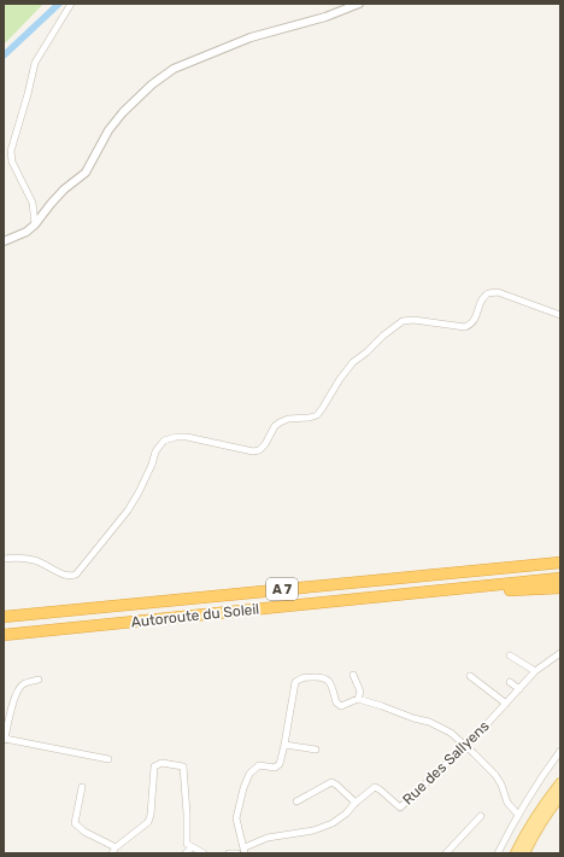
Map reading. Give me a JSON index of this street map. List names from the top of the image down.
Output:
{
  "streets": {
    "highway": ["A 7", "Autoroute du Soleil"],
    "street": ["Rue des Sallyens"]
  }
}
